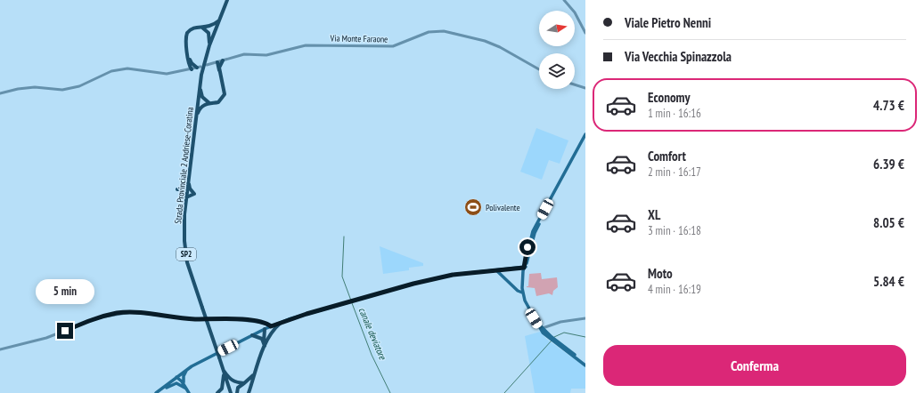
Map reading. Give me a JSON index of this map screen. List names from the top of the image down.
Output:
{
  "streets": {
    "main road": ["Strada Provinciale 2 Andriese-Coratina", "SP2"],
    "street": ["Via Monte Faraone"]
  },
  "water": ["canale deviatore"],
  "places": {
    "sports": ["Polivalente"]
  },
  "north": "right",
  "page": {
    "banner": ["Viale Pietro Nenni", "Via Vecchia Spinazzola"],
    "list": [
      {
        "name": "Economy",
        "note": "1 min · 16:16",
        "value": "4.73 €"
      },
      {
        "name": "Comfort",
        "note": "2 min · 16:17",
        "value": "6.39 €"
      },
      {
        "name": "XL",
        "note": "3 min · 16:18",
        "value": "8.05 €"
      },
      {
        "name": "Moto",
        "note": "4 min · 16:19",
        "value": "5.84 €"
      }
    ],
    "bubble": "5 min",
    "buttons": "Conferma"
  }
}
